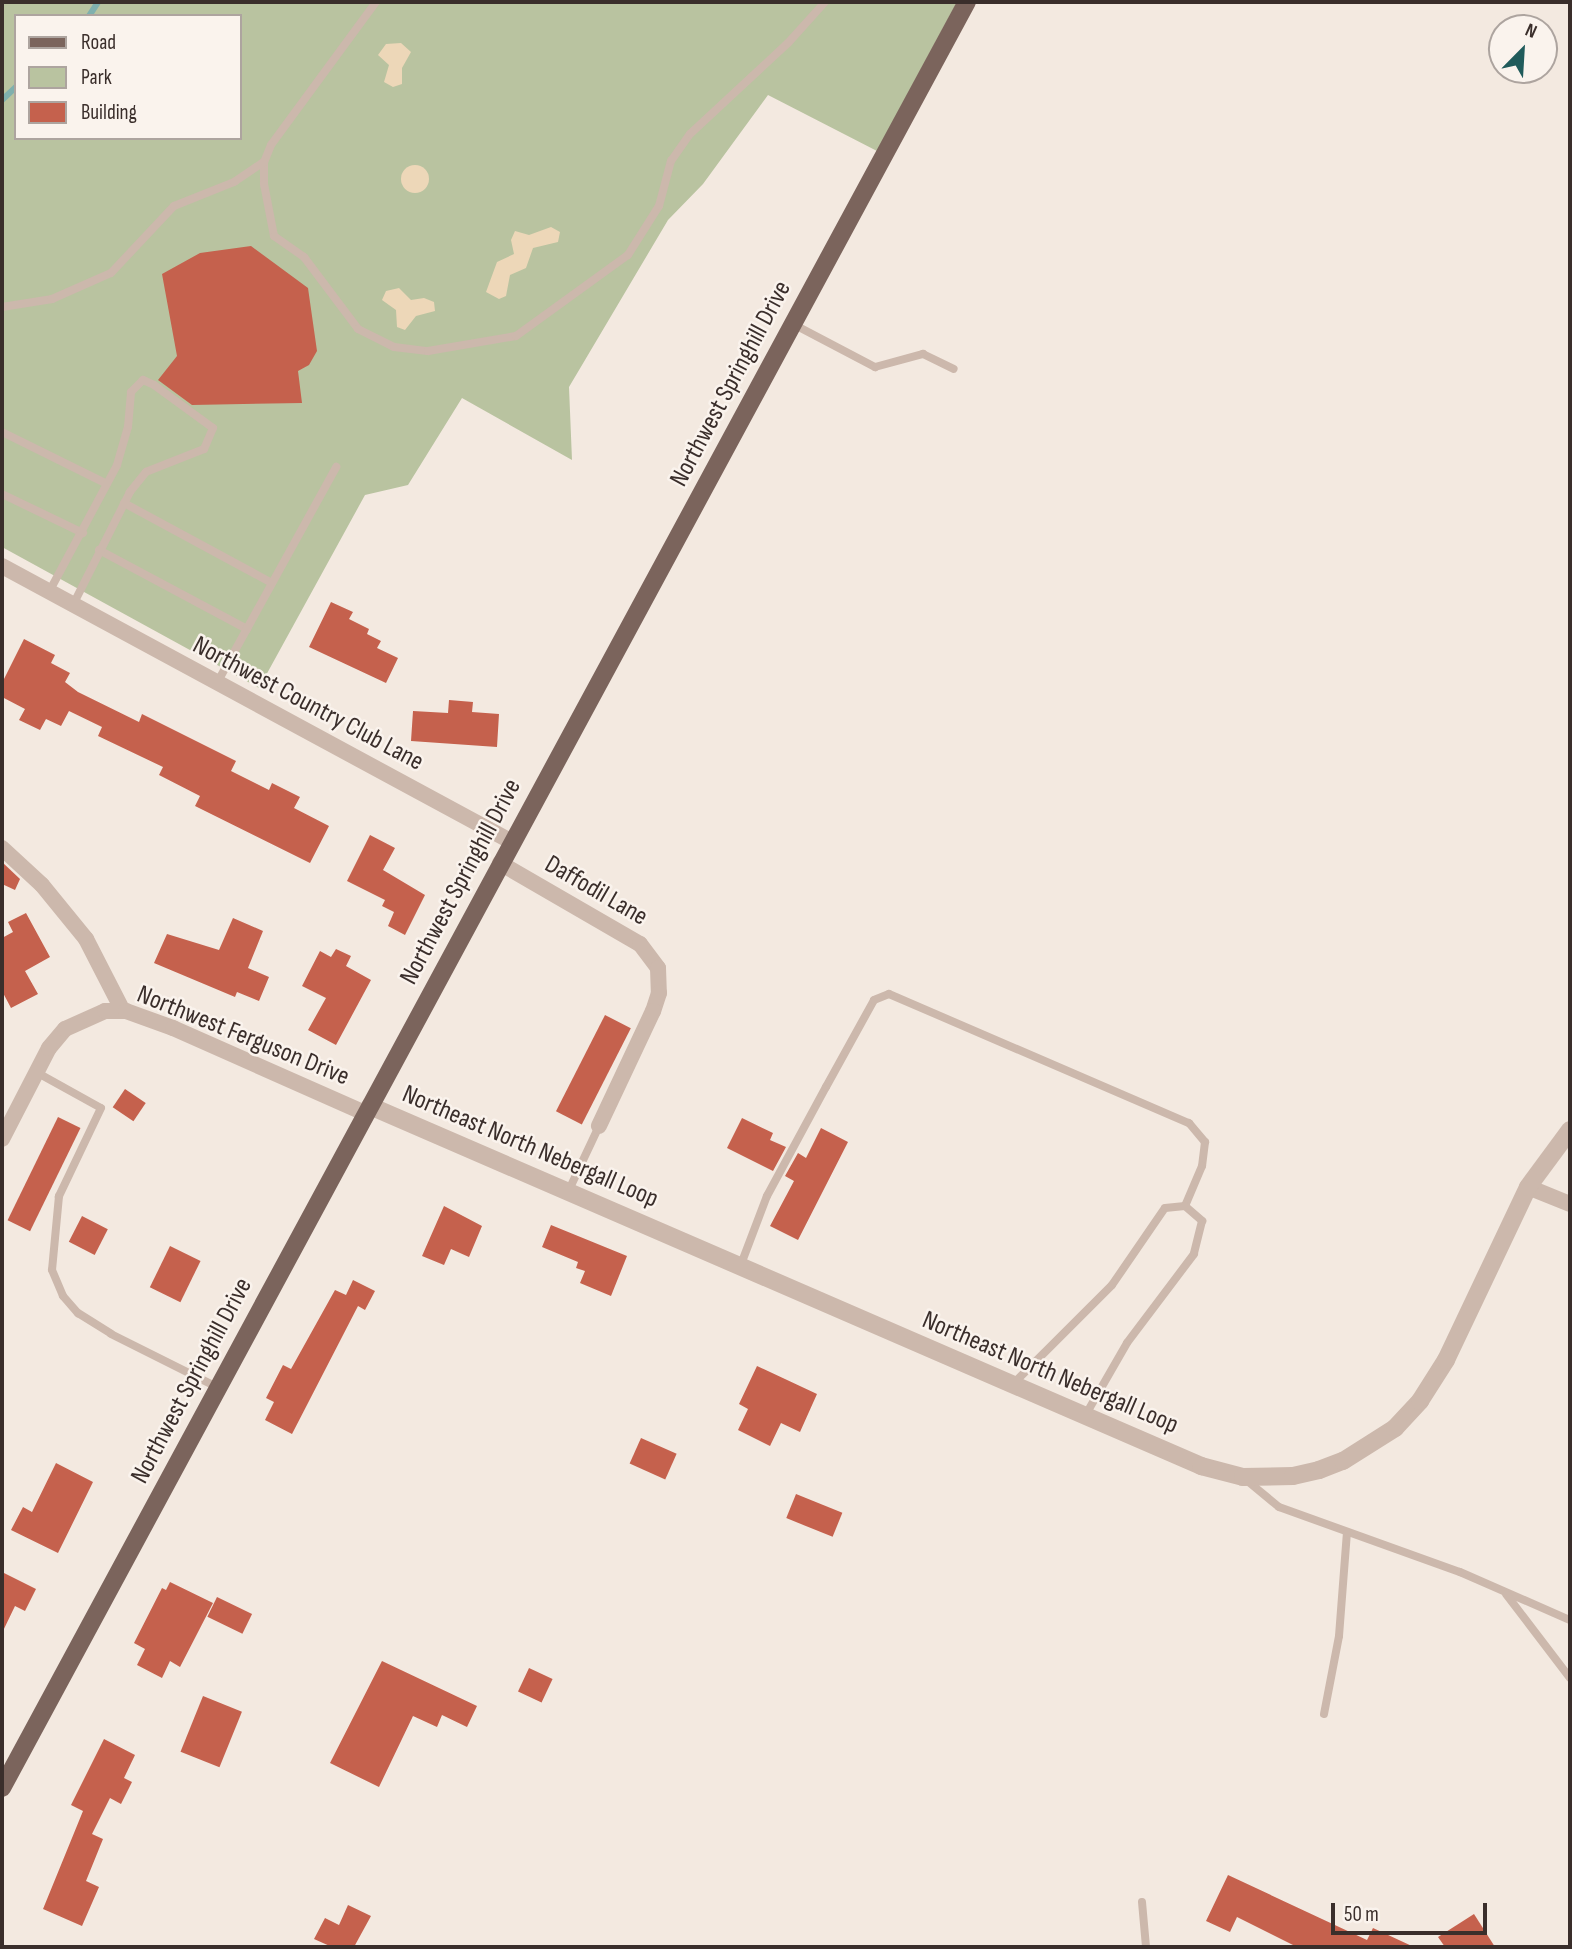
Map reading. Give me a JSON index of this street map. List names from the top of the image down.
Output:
{
  "streets": {
    "main road": ["Northwest Springhill Drive"],
    "street": [
      "Northwest Country Club Lane",
      "Daffodil Lane",
      "Northwest Ferguson Drive",
      "Northeast North Nebergall Loop"
    ]
  },
  "crossings": [
    ["Northwest Springhill Drive", "Northwest Country Club Lane"],
    ["Northwest Springhill Drive", "Daffodil Lane"],
    ["Northwest Springhill Drive", "Northwest Ferguson Drive"],
    ["Northwest Springhill Drive", "Northeast North Nebergall Loop"],
    ["Northwest Ferguson Drive", "Northeast North Nebergall Loop"]
  ],
  "legend": ["Road", "Park", "Building"],
  "scale_bar": "50 m",
  "north": "top right"
}
